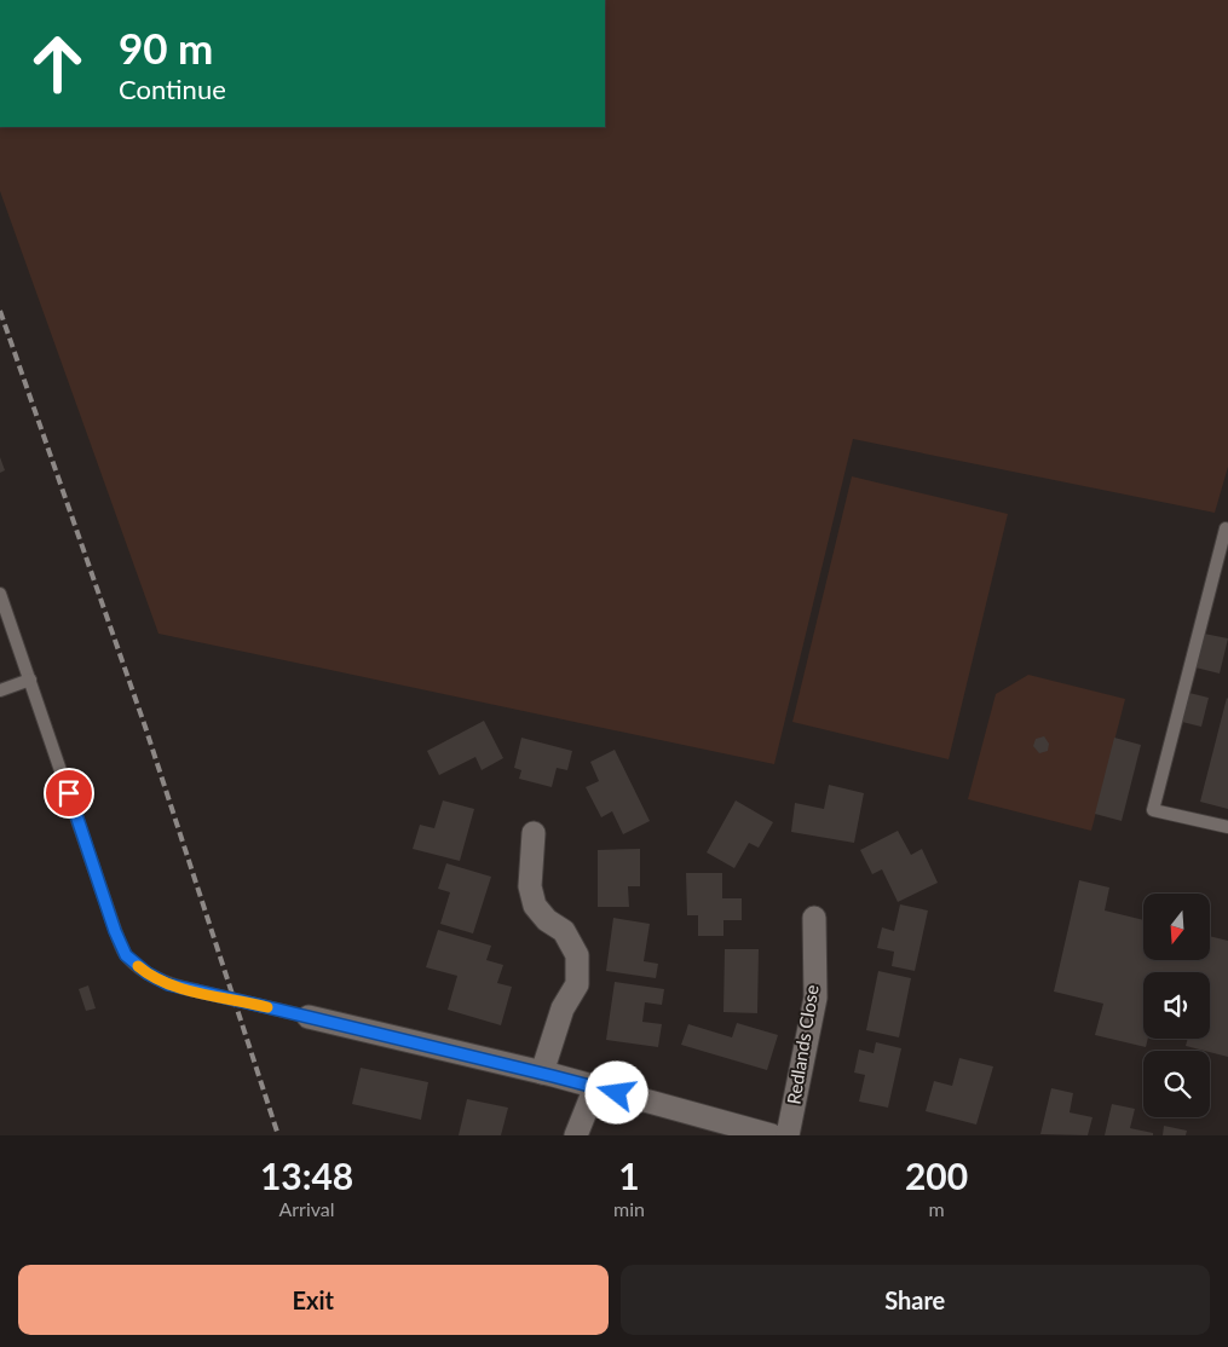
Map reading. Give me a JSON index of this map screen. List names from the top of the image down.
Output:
{
  "streets": {
    "street": ["Redlands Close"]
  },
  "north": "bottom",
  "page": {
    "turn": ["90 m", "Continue"],
    "eta": [
      "13:48",
      "Arrival",
      "1",
      "min",
      "200",
      "m"
    ],
    "buttons": ["Exit", "Share"]
  }
}
